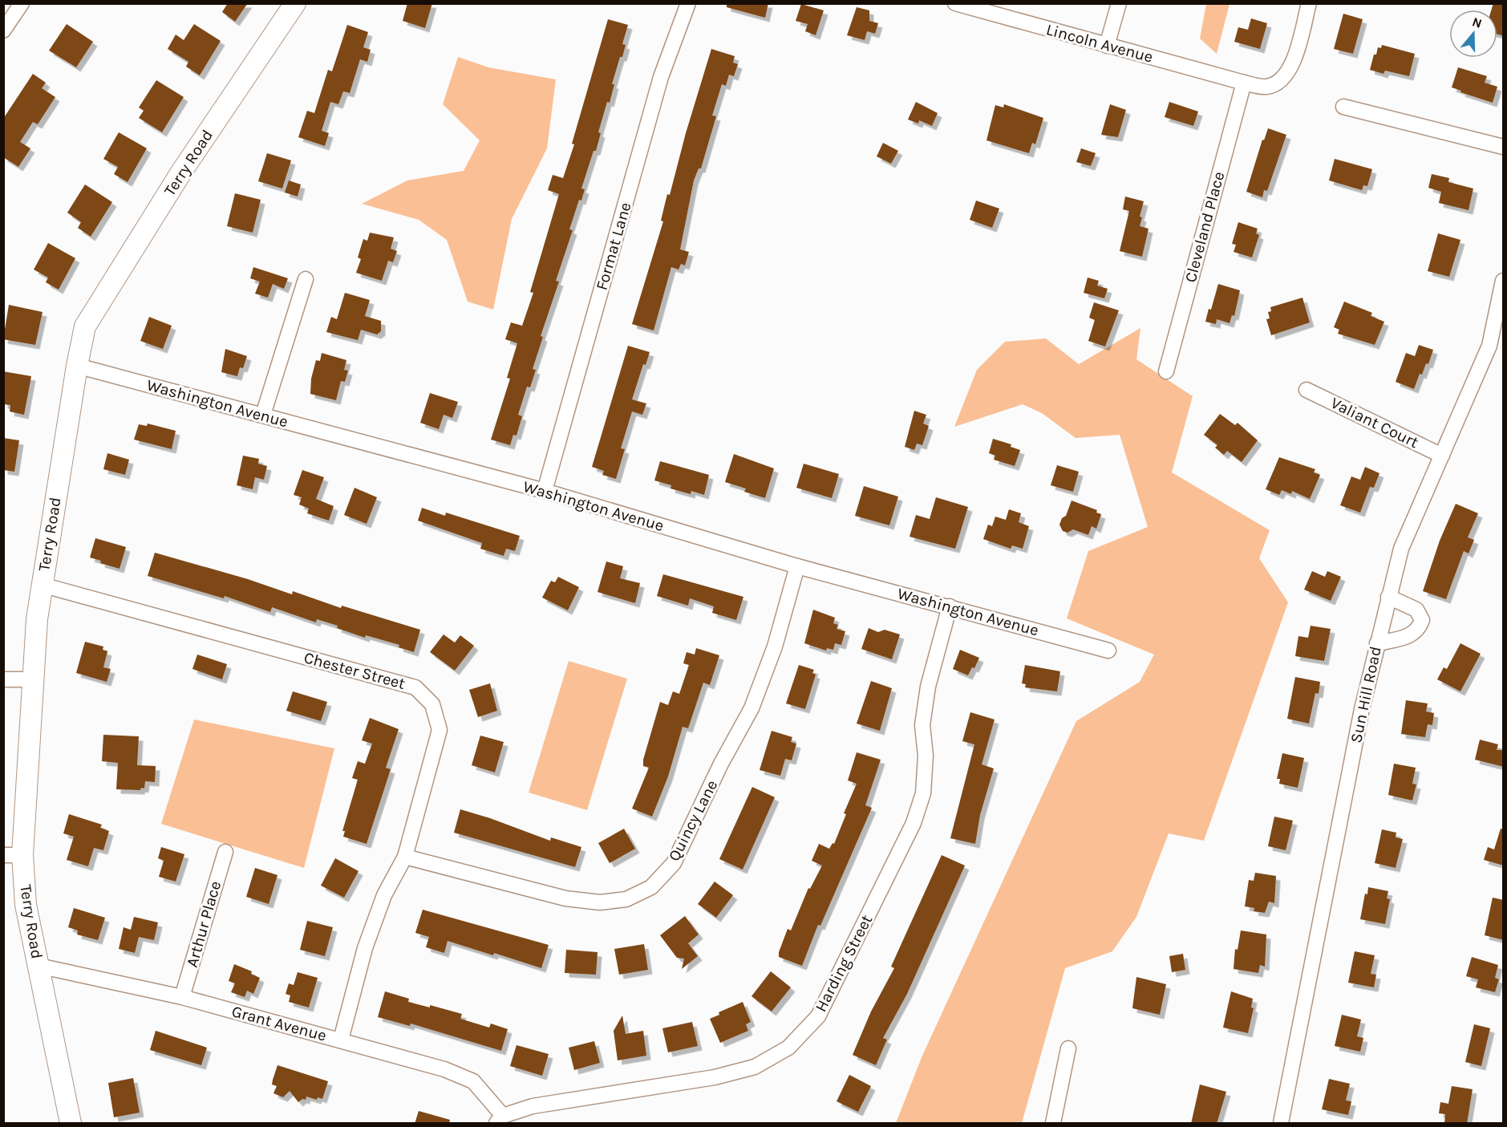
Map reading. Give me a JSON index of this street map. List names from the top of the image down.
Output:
{
  "streets": {
    "street": [
      "Lincoln Avenue",
      "Terry Road",
      "Cleveland Place",
      "Format Lane",
      "Washington Avenue",
      "Valiant Court",
      "Chester Street",
      "Sun Hill Road",
      "Quincy Lane",
      "Arthur Place",
      "Harding Street",
      "Grant Avenue"
    ]
  },
  "crossings": [
    ["Lincoln Avenue", "Cleveland Place"],
    ["Terry Road", "Washington Avenue"],
    ["Terry Road", "Chester Street"],
    ["Terry Road", "Grant Avenue"],
    ["Format Lane", "Washington Avenue"],
    ["Washington Avenue", "Quincy Lane"],
    ["Washington Avenue", "Harding Street"],
    ["Valiant Court", "Sun Hill Road"],
    ["Chester Street", "Quincy Lane"],
    ["Chester Street", "Grant Avenue"],
    ["Arthur Place", "Grant Avenue"],
    ["Harding Street", "Grant Avenue"]
  ],
  "north": "top"
}
